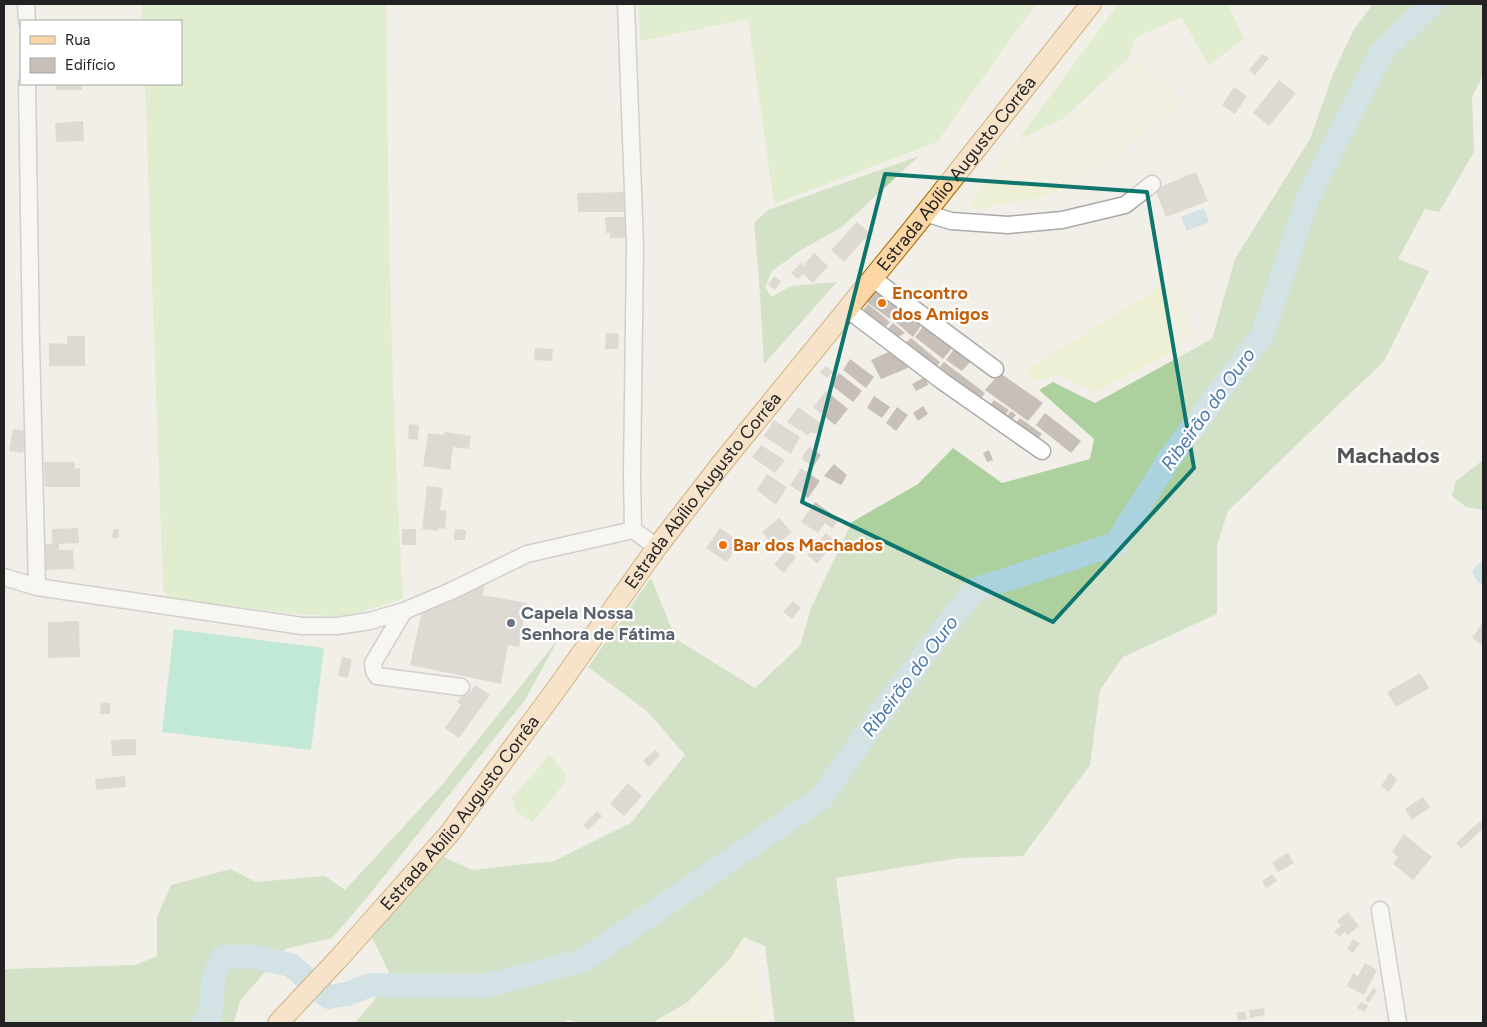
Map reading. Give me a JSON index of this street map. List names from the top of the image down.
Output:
{
  "streets": {
    "main road": ["Estrada Abílio Augusto Corrêa"]
  },
  "districts": ["Machados"],
  "water": ["Ribeirão do Ouro"],
  "places": ["Encontro dos Amigos", "Bar dos Machados", "Capela Nossa Senhora de Fátima"],
  "legend": ["Rua", "Edifício"]
}
